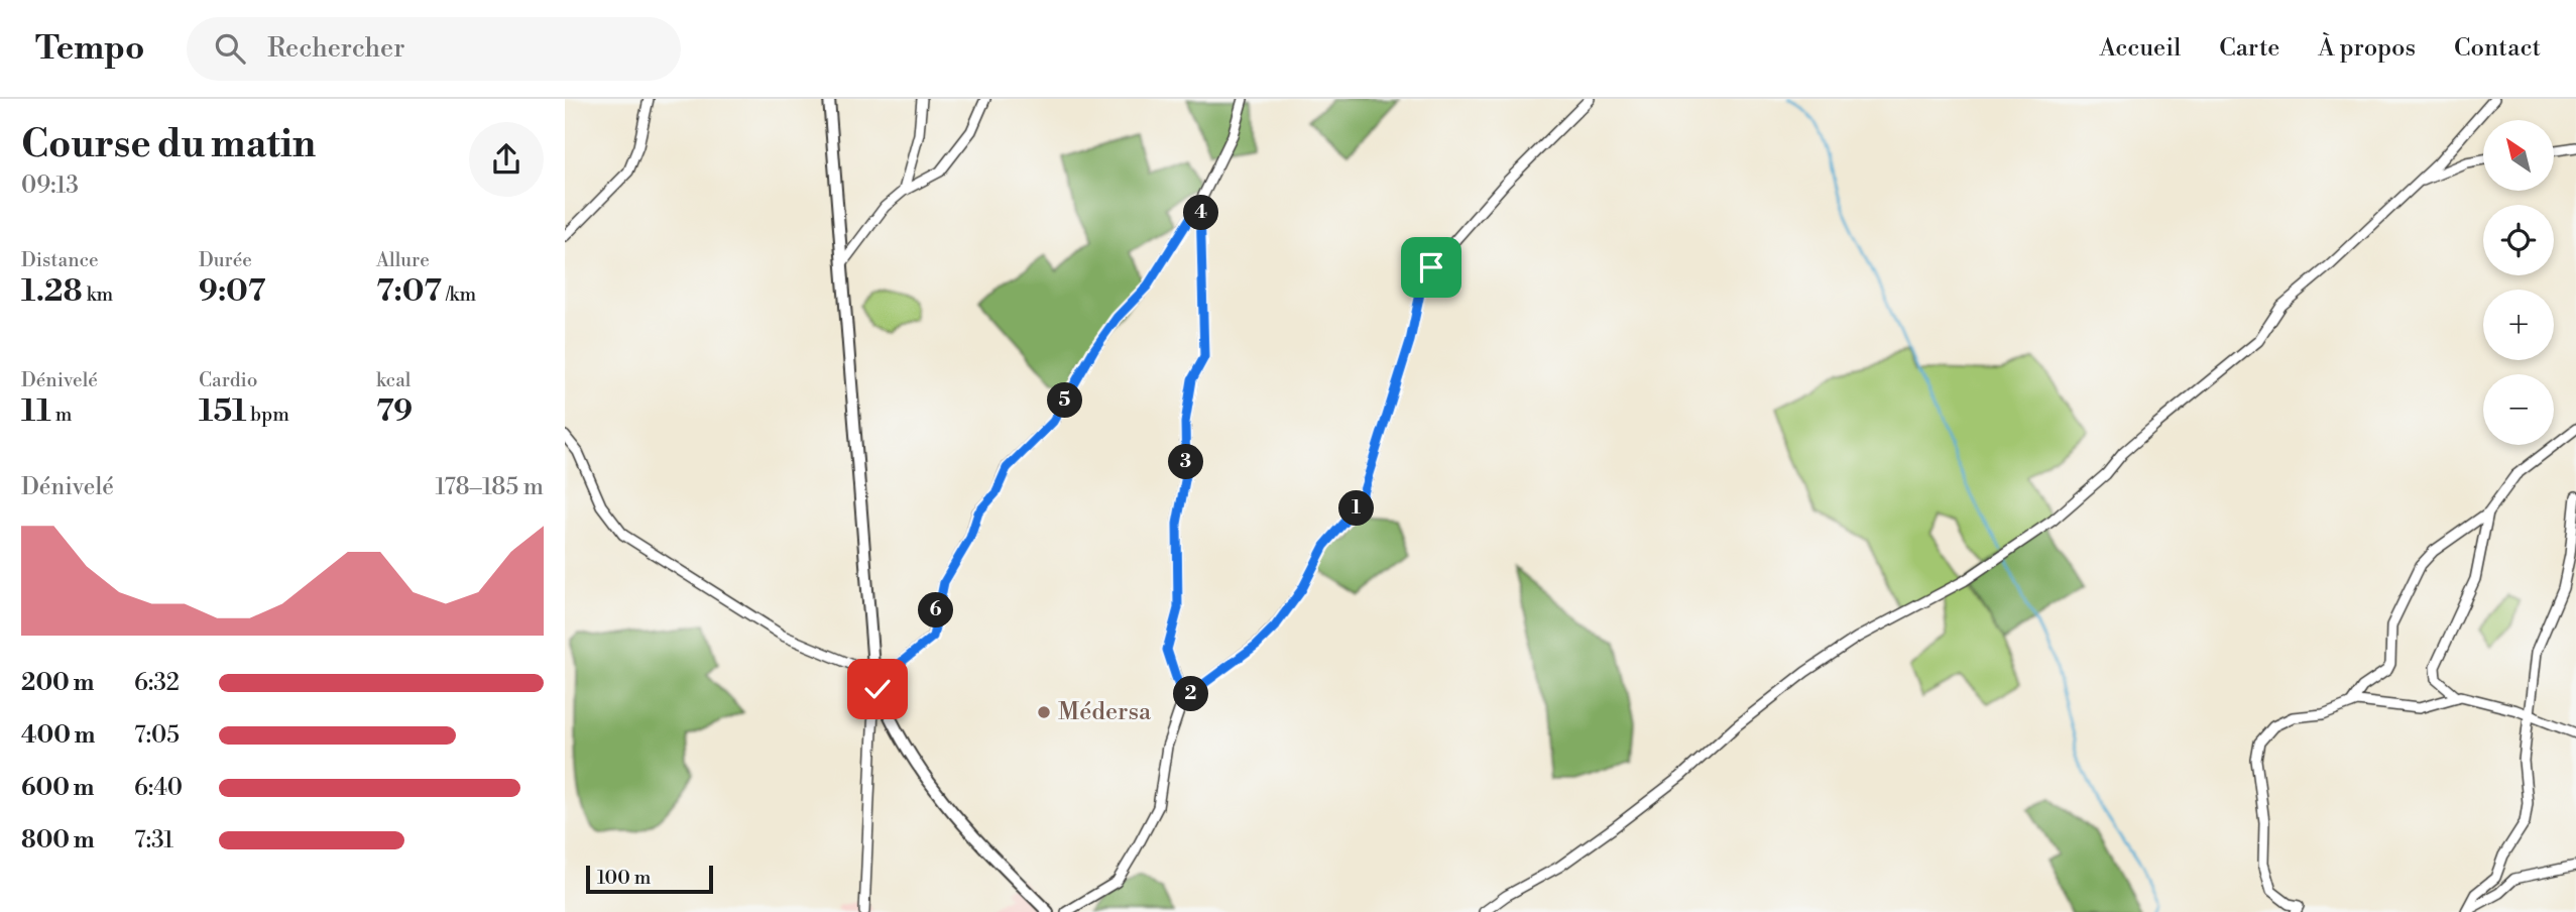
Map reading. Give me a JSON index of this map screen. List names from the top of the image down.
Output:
{
  "places": ["Médersa"],
  "scale_bar": "100 m",
  "north": "top left",
  "page": {
    "header": "Tempo",
    "search": "Rechercher",
    "nav": [
      "Accueil",
      "Carte",
      "À propos",
      "Contact"
    ],
    "heading": ["Course du matin", "09:13"],
    "map_buttons": ["+", "−"],
    "pins": [
      "4",
      "5",
      "3",
      "1",
      "6",
      "2"
    ],
    "stats": [
      ["Distance", "1.28 km"],
      ["Durée", "9:07"],
      ["Allure", "7:07 /km"],
      ["Dénivelé", "11 m"],
      ["Cardio", "151 bpm"],
      ["kcal", "79"]
    ],
    "chart": ["Dénivelé", "178–185 m"],
    "list": [
      {
        "name": "200 m",
        "note": "6:32"
      },
      {
        "name": "400 m",
        "note": "7:05"
      },
      {
        "name": "600 m",
        "note": "6:40"
      },
      {
        "name": "800 m",
        "note": "7:31"
      }
    ],
    "scale": "100 m"
  }
}
